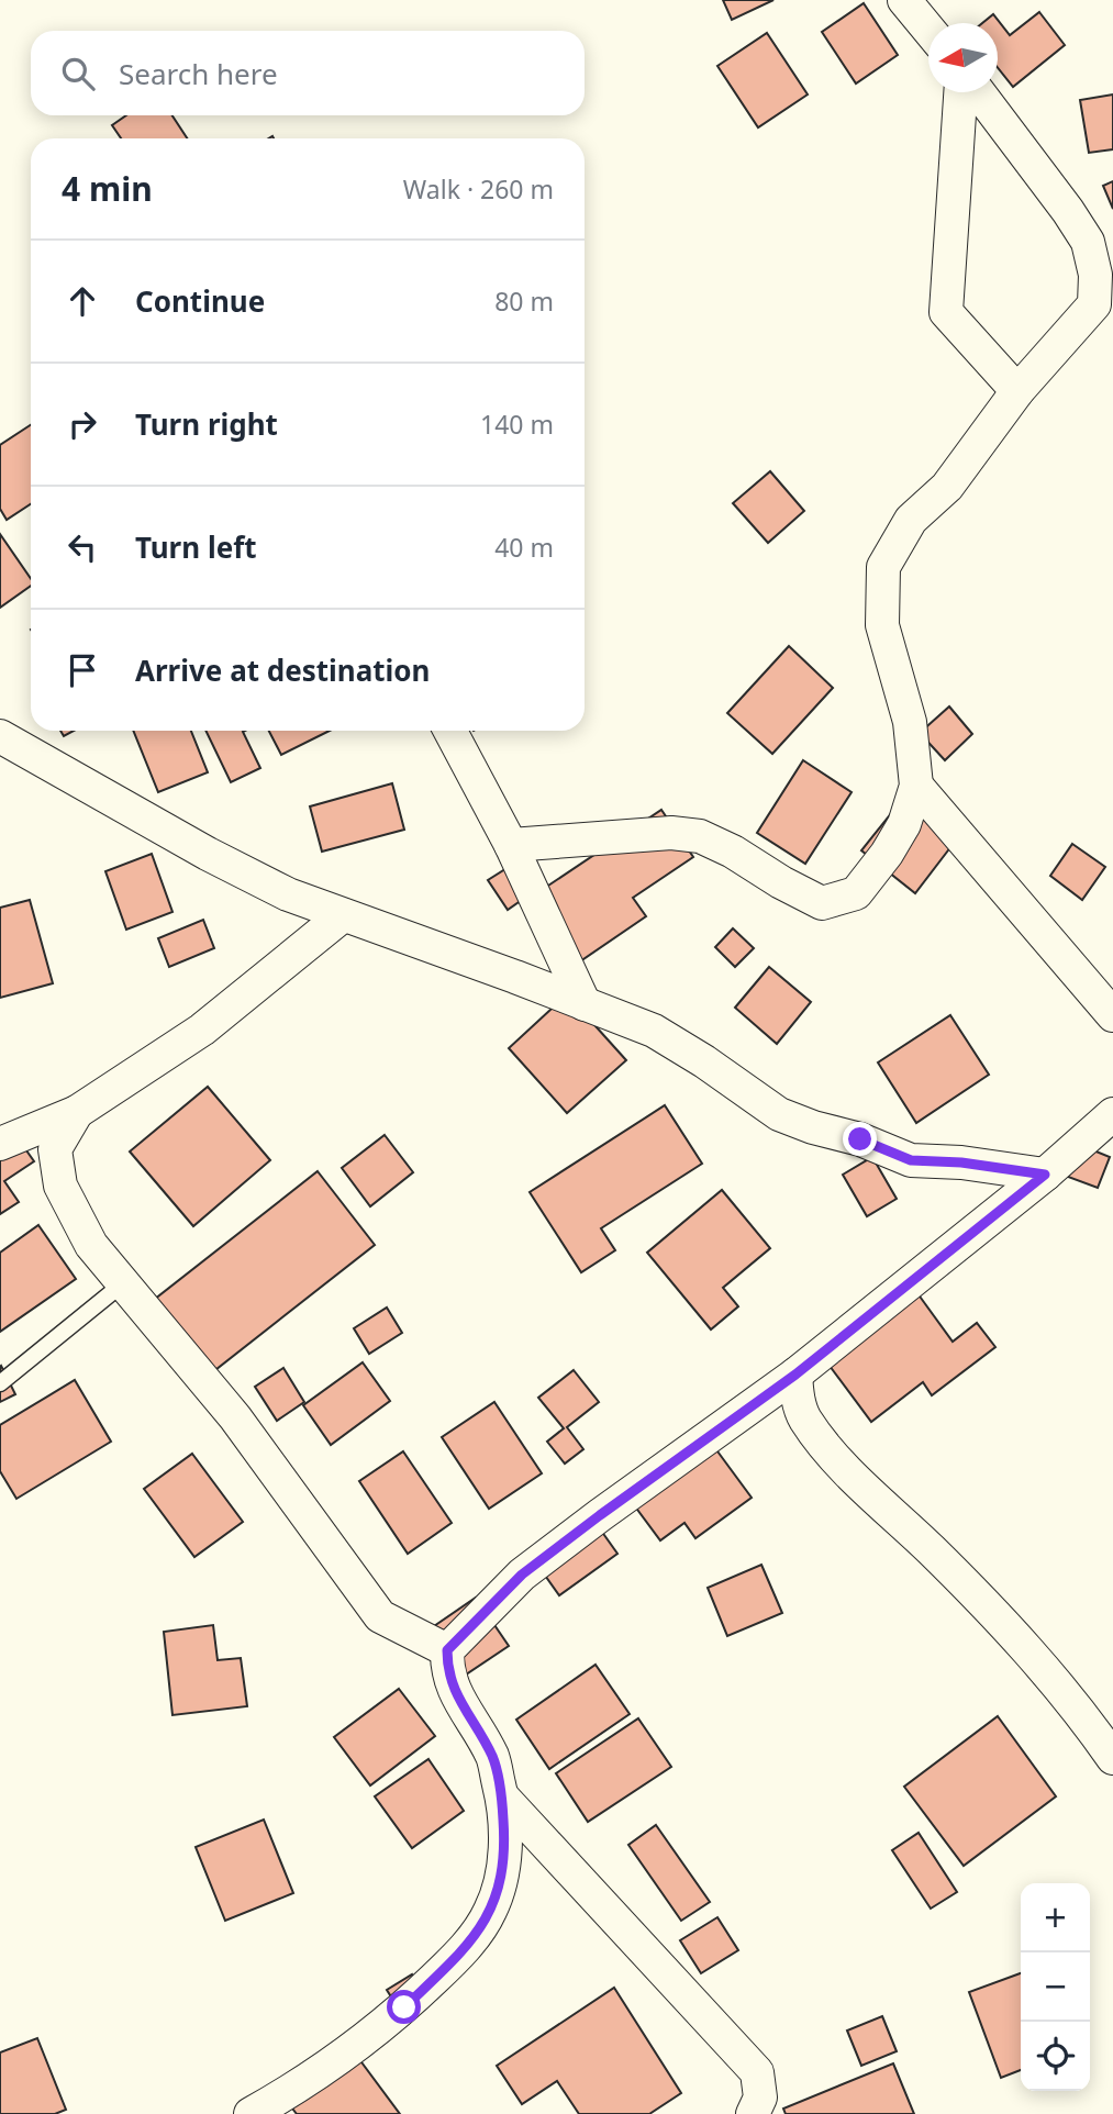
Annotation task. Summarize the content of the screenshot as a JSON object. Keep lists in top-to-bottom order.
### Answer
{
  "north": "left",
  "page": {
    "search": "Search here",
    "heading": ["4 min", "Walk · 260 m"],
    "list": [
      ["Continue", "80 m"],
      ["Turn right", "140 m"],
      ["Turn left", "40 m"],
      "Arrive at destination"
    ],
    "map_buttons": ["+", "−"]
  }
}
